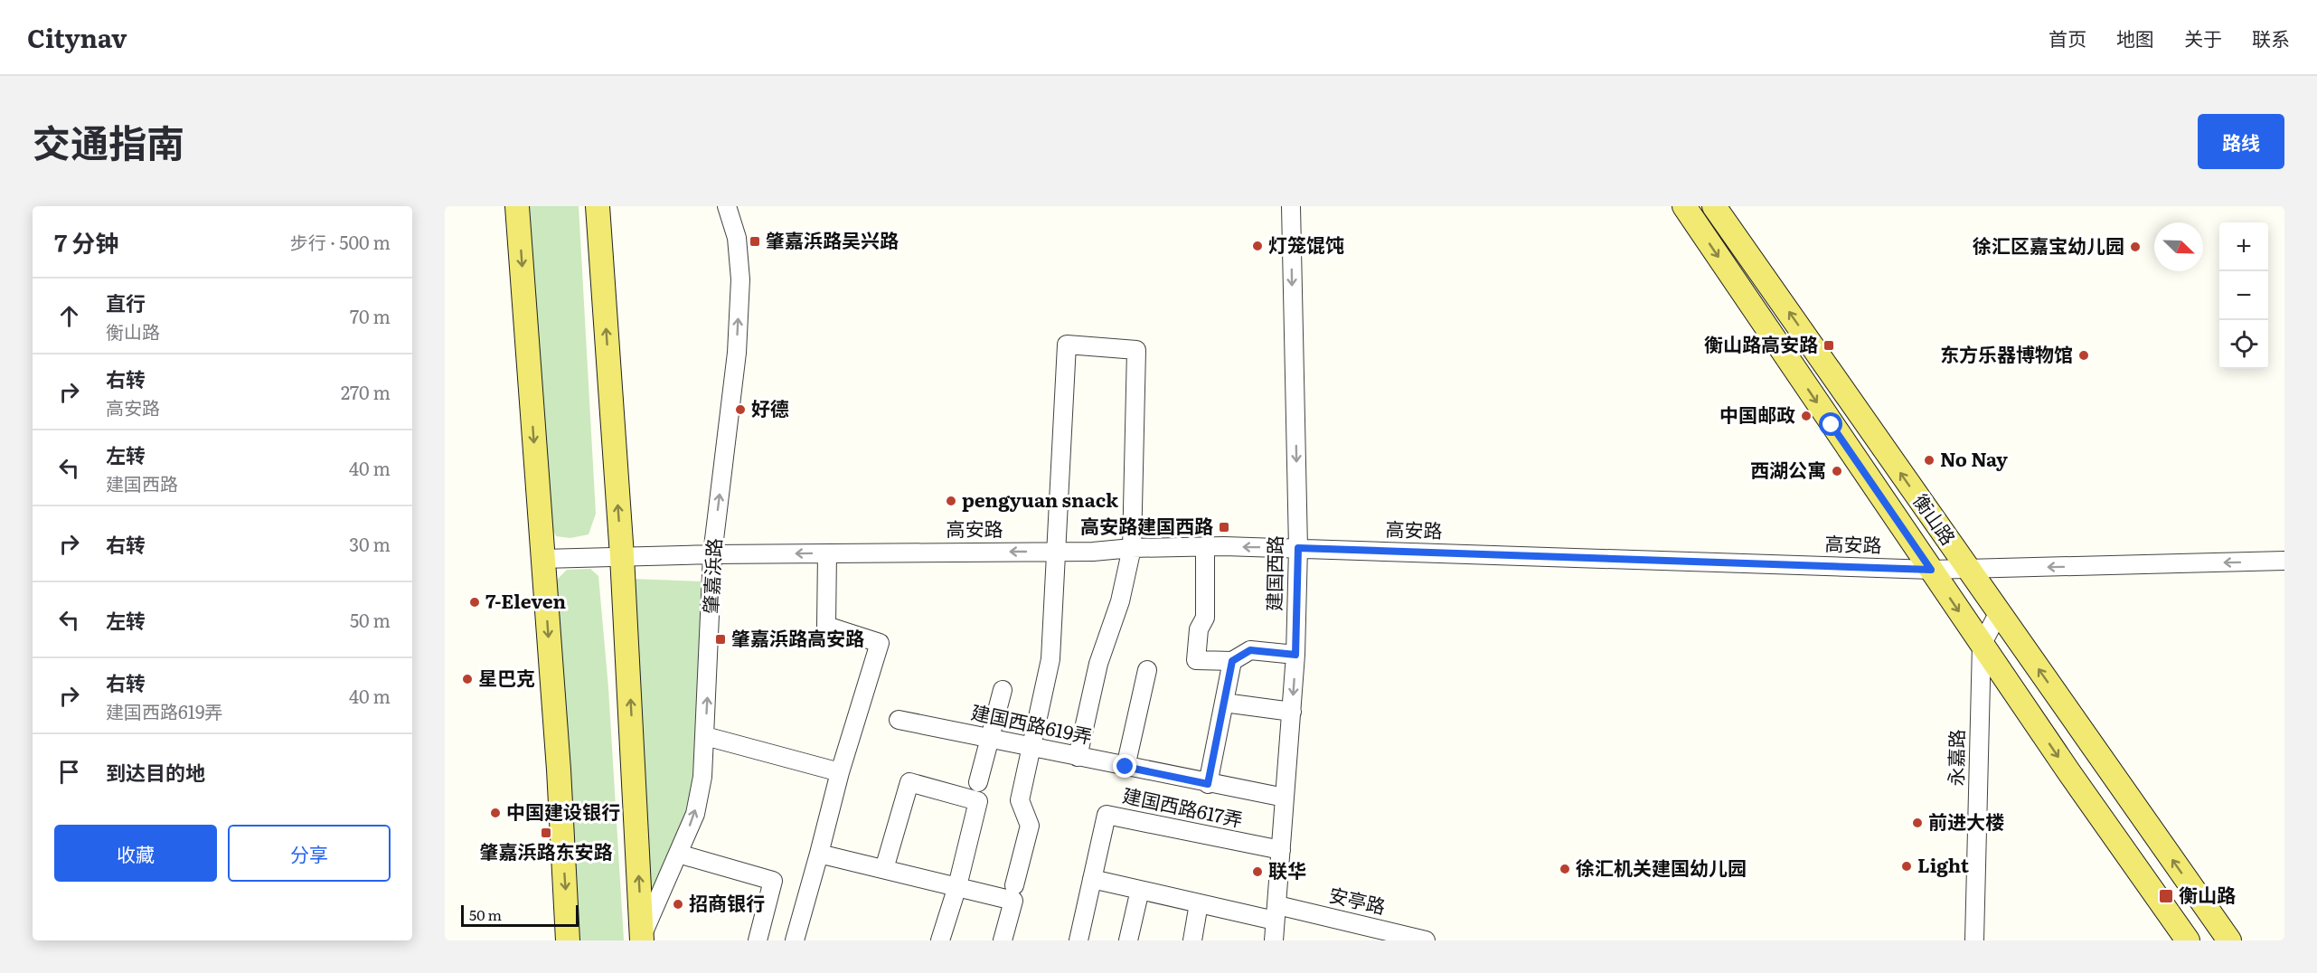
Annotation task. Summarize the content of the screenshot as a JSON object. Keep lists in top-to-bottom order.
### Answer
{
  "streets": {
    "main road": ["衡山路", "肇嘉浜路"],
    "street": [
      "高安路",
      "建国西路",
      "建国西路619弄",
      "永嘉路",
      "建国西路617弄",
      "安亭路"
    ]
  },
  "crossings": [
    ["衡山路", "高安路"],
    ["衡山路", "永嘉路"],
    ["高安路", "建国西路"],
    ["高安路", "肇嘉浜路"],
    ["建国西路", "建国西路619弄"],
    ["建国西路", "建国西路617弄"],
    ["建国西路", "安亭路"],
    ["建国西路617弄", "安亭路"]
  ],
  "one_way": ["高安路", "建国西路"],
  "places": {
    "transit": [
      "肇嘉浜路吴兴路",
      "衡山路高安路",
      "高安路建国西路",
      "肇嘉浜路高安路",
      "肇嘉浜路东安路",
      "衡山路"
    ],
    "other": [
      "灯笼馄饨",
      "徐汇区嘉宝幼儿园",
      "东方乐器博物馆",
      "好德",
      "中国邮政",
      "No Nay",
      "西湖公寓",
      "pengyuan snack",
      "7-Eleven",
      "星巴克",
      "中国建设银行",
      "前进大楼",
      "Light",
      "徐汇机关建国幼儿园",
      "联华",
      "招商银行"
    ]
  },
  "scale_bar": "50 m",
  "north": "bottom right",
  "page": {
    "header": "Citynav",
    "nav": [
      "首页",
      "地图",
      "关于",
      "联系"
    ],
    "title": "交通指南",
    "buttons": [
      "路线",
      ["收藏", "分享"]
    ],
    "heading": ["7 分钟", "步行 · 500 m"],
    "map_buttons": ["+", "−"],
    "list": [
      ["直行", "衡山路", "70 m"],
      ["右转", "高安路", "270 m"],
      ["左转", "建国西路", "40 m"],
      ["右转", "30 m"],
      ["左转", "50 m"],
      ["右转", "建国西路619弄", "40 m"],
      "到达目的地"
    ],
    "scale": "50 m"
  }
}
